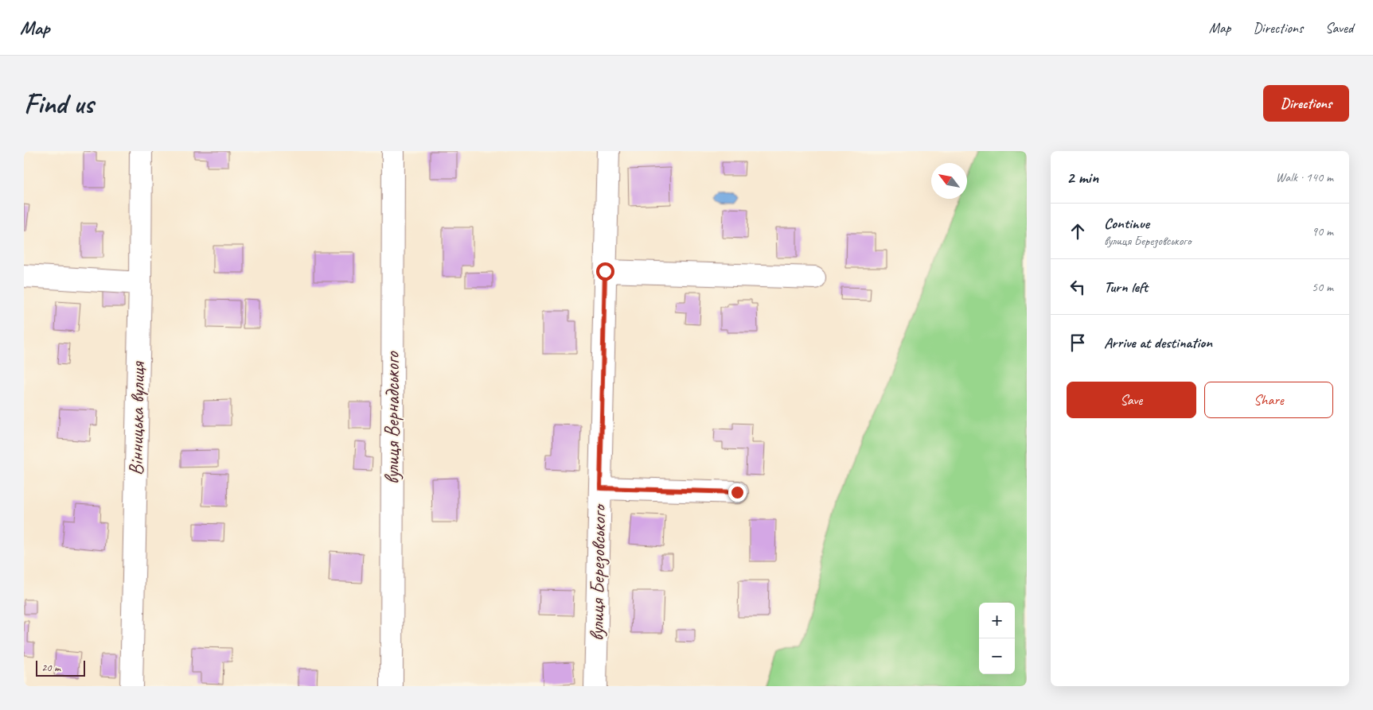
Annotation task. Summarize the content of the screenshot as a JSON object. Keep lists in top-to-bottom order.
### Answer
{
  "streets": {
    "street": ["вулиця Вернадського", "Вінницька вулиця", "вулиця Березовського"]
  },
  "scale_bar": "20 m",
  "north": "top left",
  "page": {
    "header": "Map",
    "nav": ["Map", "Directions", "Saved"],
    "buttons": [
      "Directions",
      ["Save", "Share"]
    ],
    "title": "Find us",
    "heading": ["2 min", "Walk · 140 m"],
    "list": [
      ["Continue", "вулиця Березовського", "90 m"],
      ["Turn left", "50 m"],
      "Arrive at destination"
    ],
    "map_buttons": ["+", "−"],
    "scale": "20 m"
  }
}
